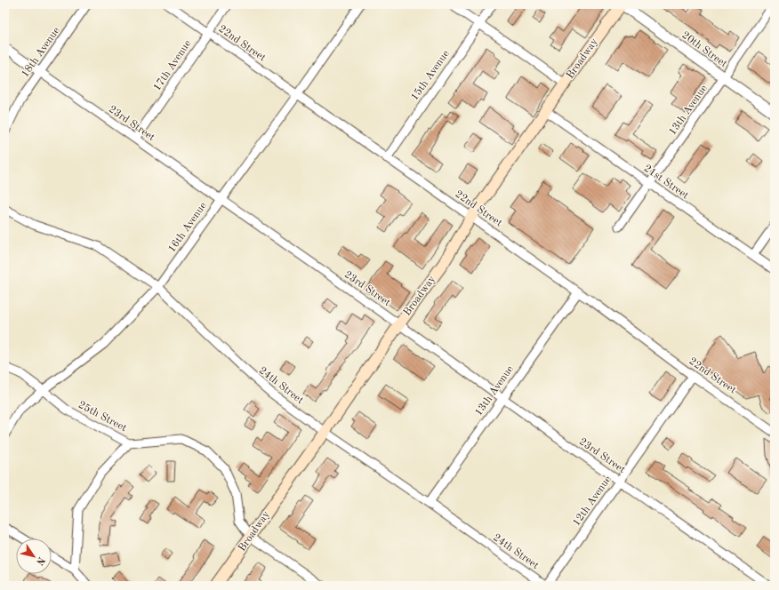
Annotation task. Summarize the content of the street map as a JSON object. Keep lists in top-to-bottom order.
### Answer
{
  "streets": {
    "main road": ["Broadway"],
    "street": [
      "22nd Street",
      "20th Street",
      "18th Avenue",
      "17th Avenue",
      "15th Avenue",
      "13th Avenue",
      "23rd Street",
      "21st Street",
      "16th Avenue",
      "24th Street",
      "25th Street",
      "12th Avenue"
    ]
  },
  "crossings": [
    ["22nd Street", "Broadway"],
    ["22nd Street", "17th Avenue"],
    ["22nd Street", "15th Avenue"],
    ["22nd Street", "13th Avenue"],
    ["22nd Street", "16th Avenue"],
    ["22nd Street", "12th Avenue"],
    ["20th Street", "Broadway"],
    ["20th Street", "13th Avenue"],
    ["18th Avenue", "23rd Street"],
    ["Broadway", "23rd Street"],
    ["Broadway", "21st Street"],
    ["Broadway", "24th Street"],
    ["Broadway", "25th Street"],
    ["17th Avenue", "23rd Street"],
    ["13th Avenue", "23rd Street"],
    ["13th Avenue", "21st Street"],
    ["13th Avenue", "24th Street"],
    ["23rd Street", "16th Avenue"],
    ["23rd Street", "12th Avenue"],
    ["16th Avenue", "24th Street"],
    ["16th Avenue", "25th Street"],
    ["24th Street", "12th Avenue"]
  ],
  "north": "bottom right"
}
